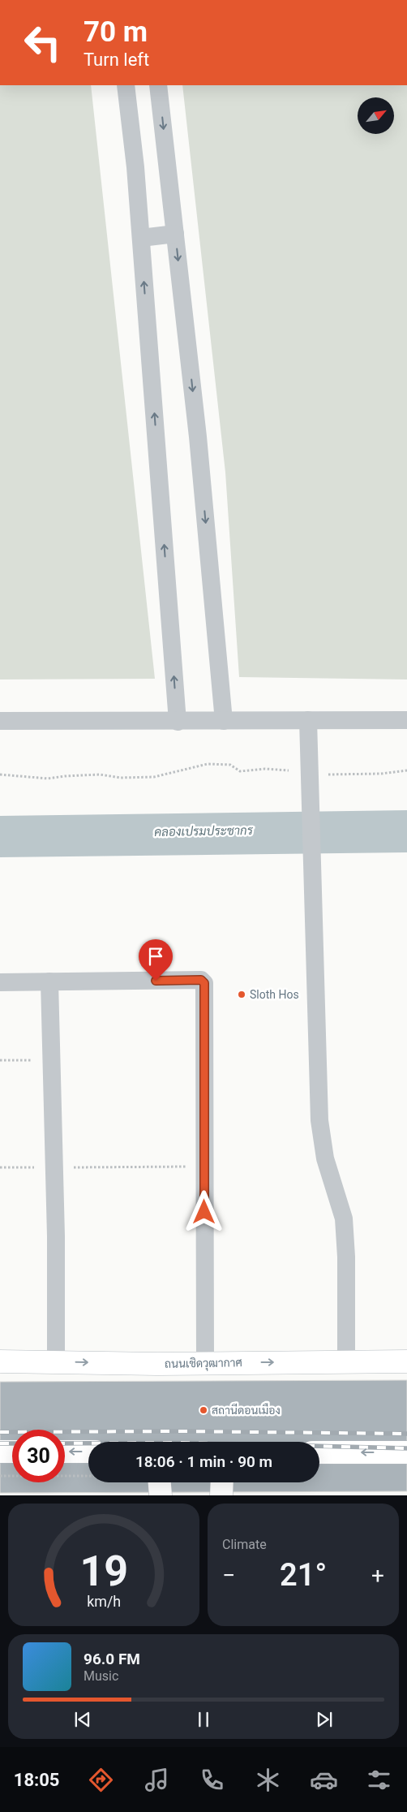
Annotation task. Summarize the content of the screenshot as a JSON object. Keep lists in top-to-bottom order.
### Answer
{
  "streets": {
    "main road": ["ถนนเชิดวุฒากาศ"]
  },
  "one_way": ["ถนนเชิดวุฒากาศ"],
  "water": ["คลองเปรมประชากร"],
  "places": ["Sloth Hos", "สถานีดอนเมือง"],
  "north": "top right",
  "page": {
    "turn": ["70 m", "Turn left"],
    "limit": "30",
    "trip": "18:06 · 1 min · 90 m",
    "tile": "Climate",
    "heat": ["−", "21°", "+"],
    "song": ["96.0 FM", "Music"],
    "tabs": "18:05",
    "gauge": ["19", "km/h"]
  }
}
